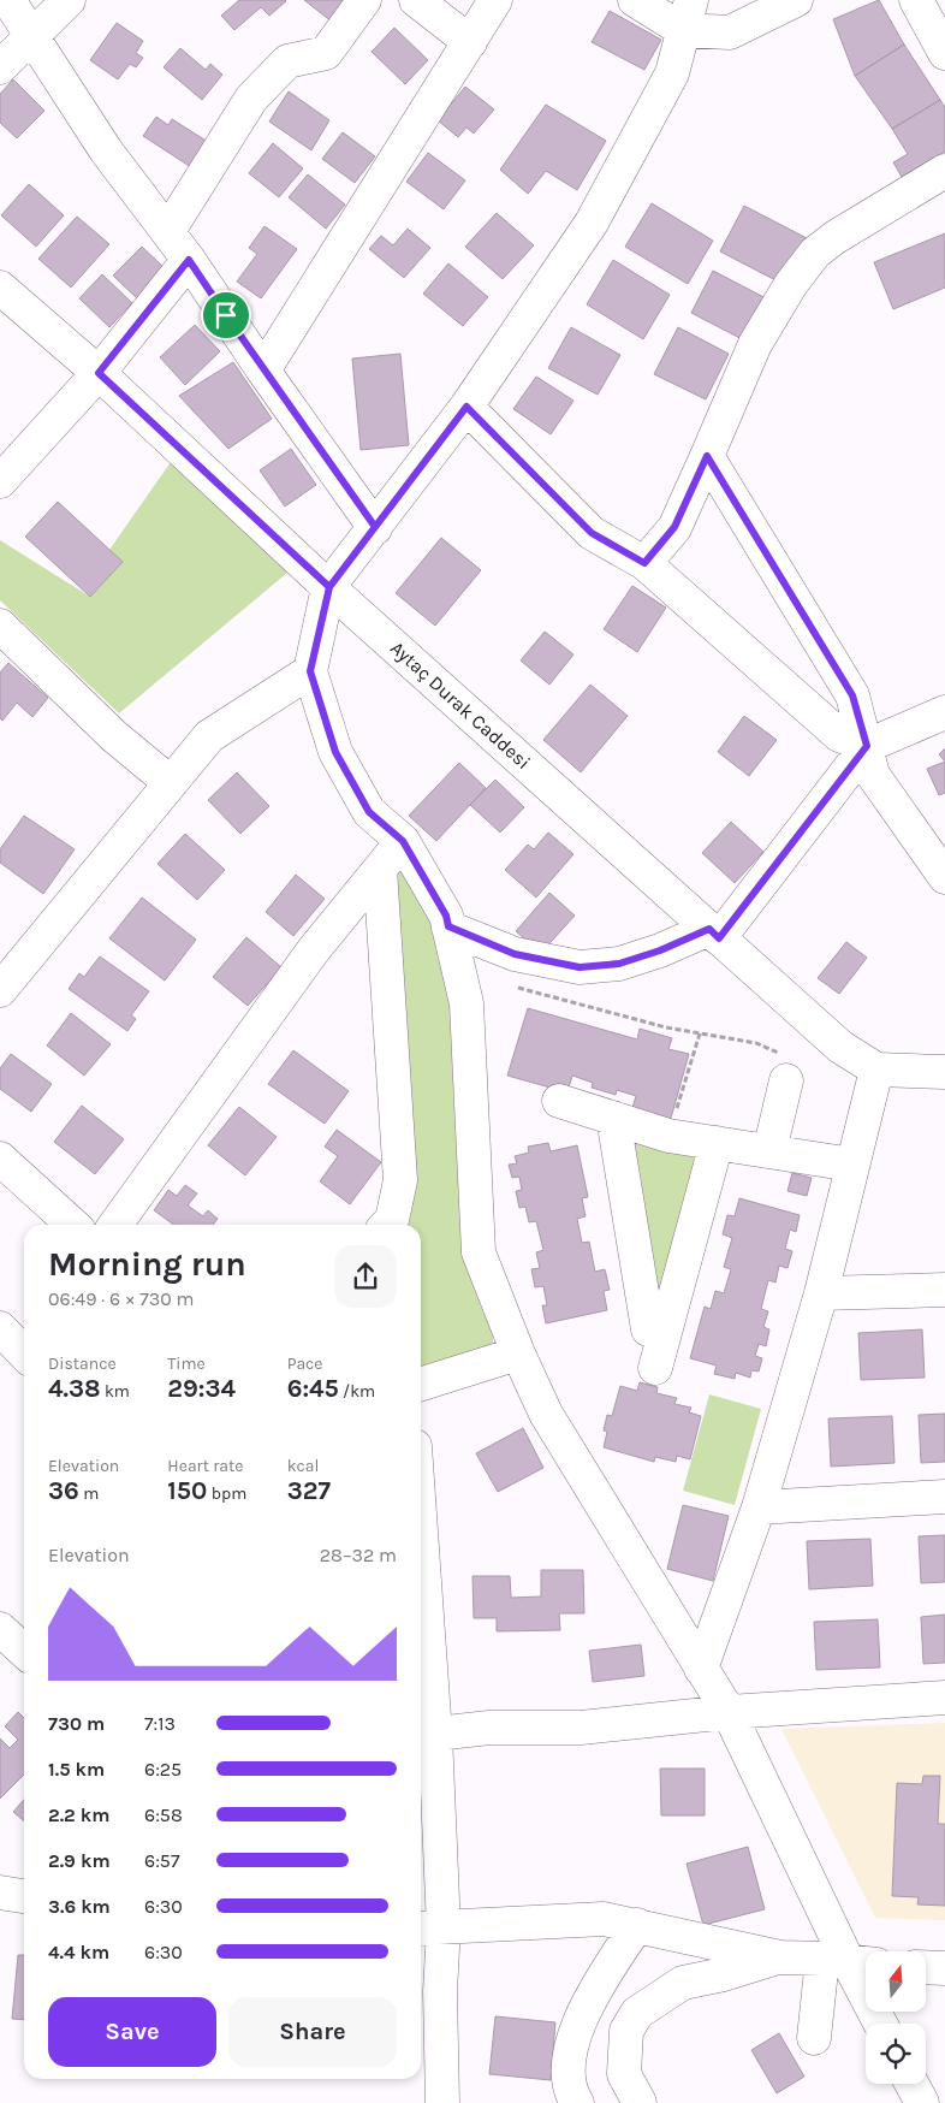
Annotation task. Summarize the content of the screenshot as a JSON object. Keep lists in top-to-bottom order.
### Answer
{
  "streets": {
    "street": ["Aytaç Durak Caddesi"]
  },
  "north": "top",
  "page": {
    "heading": ["Morning run", "06:49 · 6 × 730 m"],
    "stats": [
      ["Distance", "4.38 km"],
      ["Time", "29:34"],
      ["Pace", "6:45 /km"],
      ["Elevation", "36 m"],
      ["Heart rate", "150 bpm"],
      ["kcal", "327"]
    ],
    "chart": ["Elevation", "28–32 m"],
    "list": [
      {
        "name": "730 m",
        "note": "7:13"
      },
      {
        "name": "1.5 km",
        "note": "6:25"
      },
      {
        "name": "2.2 km",
        "note": "6:58"
      },
      {
        "name": "2.9 km",
        "note": "6:57"
      },
      {
        "name": "3.6 km",
        "note": "6:30"
      },
      {
        "name": "4.4 km",
        "note": "6:30"
      }
    ],
    "buttons": ["Save", "Share"]
  }
}
